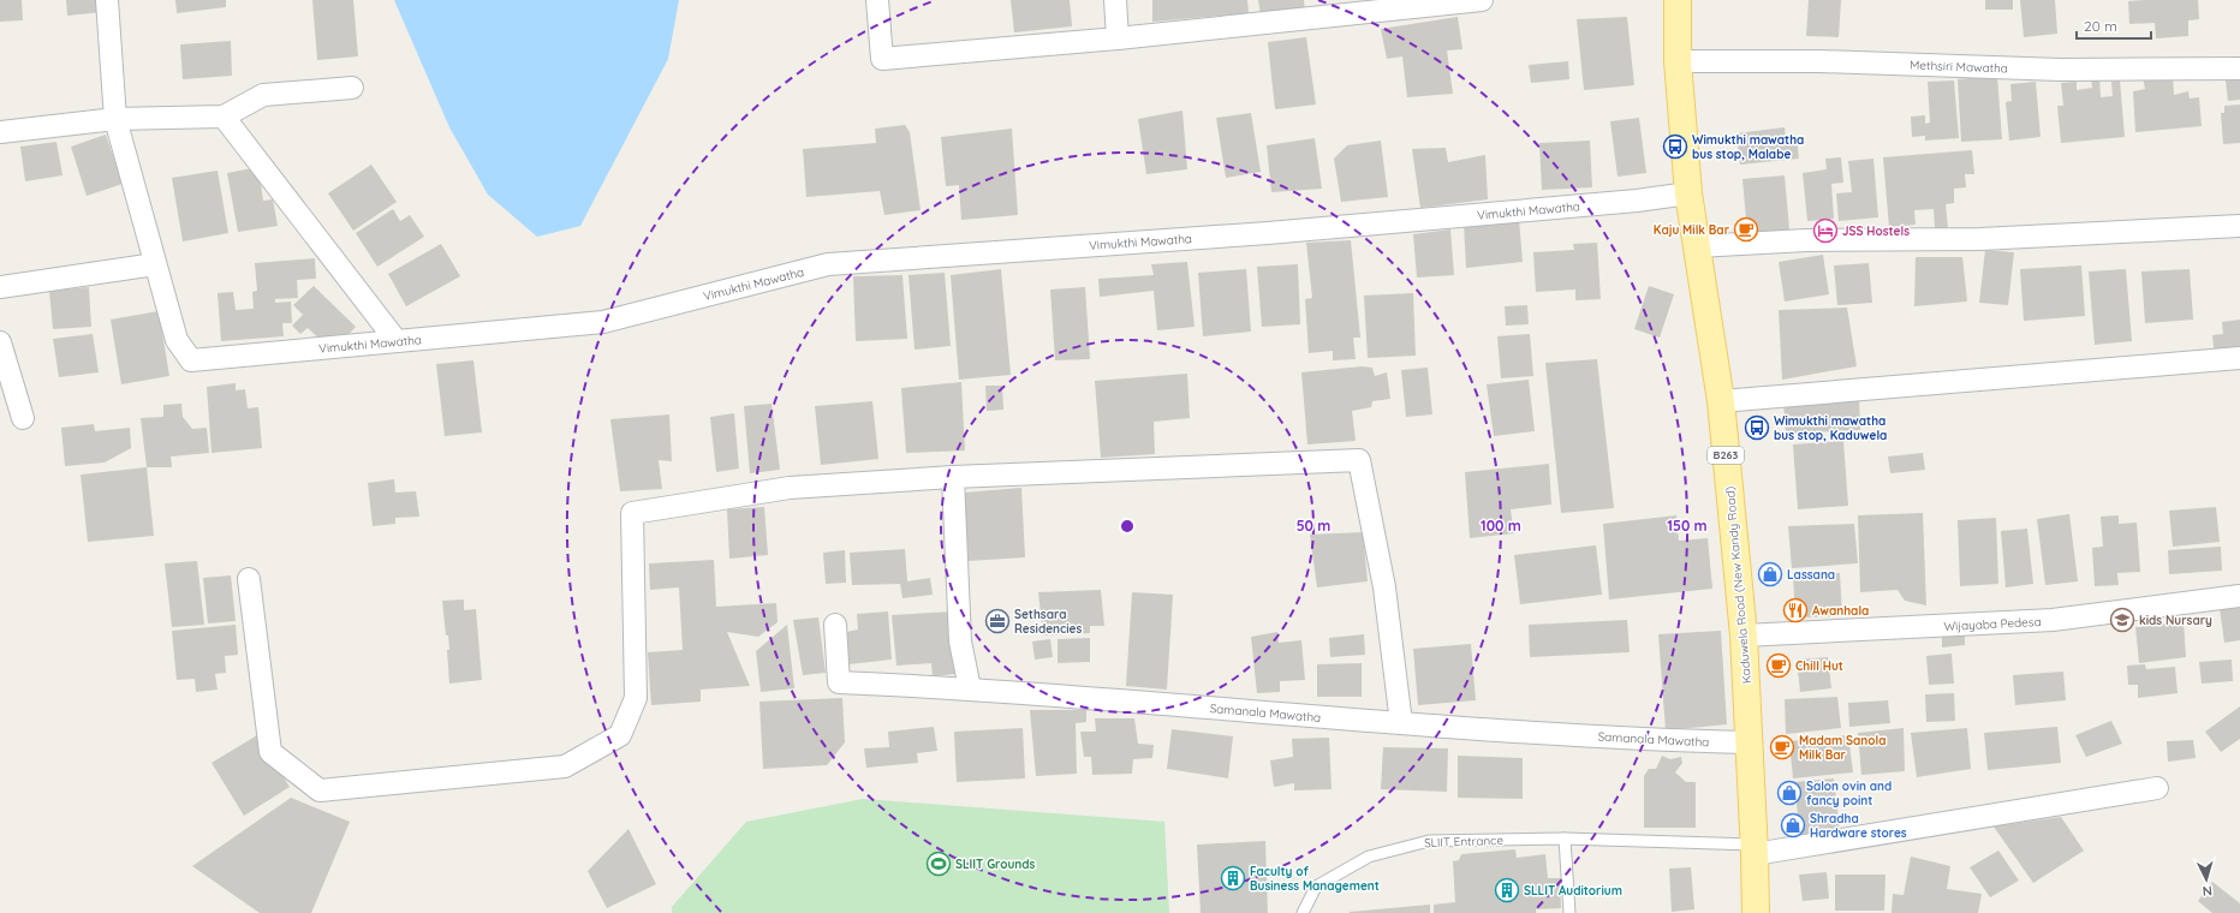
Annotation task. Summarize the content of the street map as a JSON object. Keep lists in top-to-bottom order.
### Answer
{
  "streets": {
    "main road": ["B263", "Kaduwela Road (New Kandy Road)"],
    "street": [
      "Methsiri Mawatha",
      "Vimukthi Mawatha",
      "Wijayaba Pedesa",
      "Samanala Mawatha"
    ],
    "lane": ["SLIIT Entrance"]
  },
  "crossings": [
    ["Methsiri Mawatha", "Kaduwela Road (New Kandy Road)"],
    ["Vimukthi Mawatha", "Kaduwela Road (New Kandy Road)"],
    ["Kaduwela Road (New Kandy Road)", "Wijayaba Pedesa"],
    ["Kaduwela Road (New Kandy Road)", "Samanala Mawatha"],
    ["Kaduwela Road (New Kandy Road)", "SLIIT Entrance"]
  ],
  "places": {
    "bus stop": ["Wimukthi mawatha bus stop, Malabe", "Wimukthi mawatha bus stop, Kaduwela"],
    "cafe": ["Kaju Milk Bar", "Chill Hut", "Madam Sanola Milk Bar"],
    "hotel": ["JSS Hostels"],
    "shop": ["Lassana", "Salon ovin and fancy point", "Shradha Hardware stores"],
    "restaurant": ["Awanhala"],
    "school or university": ["kids Nursary"],
    "office": ["Sethsara Residencies"],
    "sports": ["SLIIT Grounds"],
    "building": ["Faculty of Business Management", "SLLIT Auditorium"]
  },
  "scale_bar": "20 m",
  "north": "bottom",
  "rings": ["50 m", "100 m", "150 m"]
}
